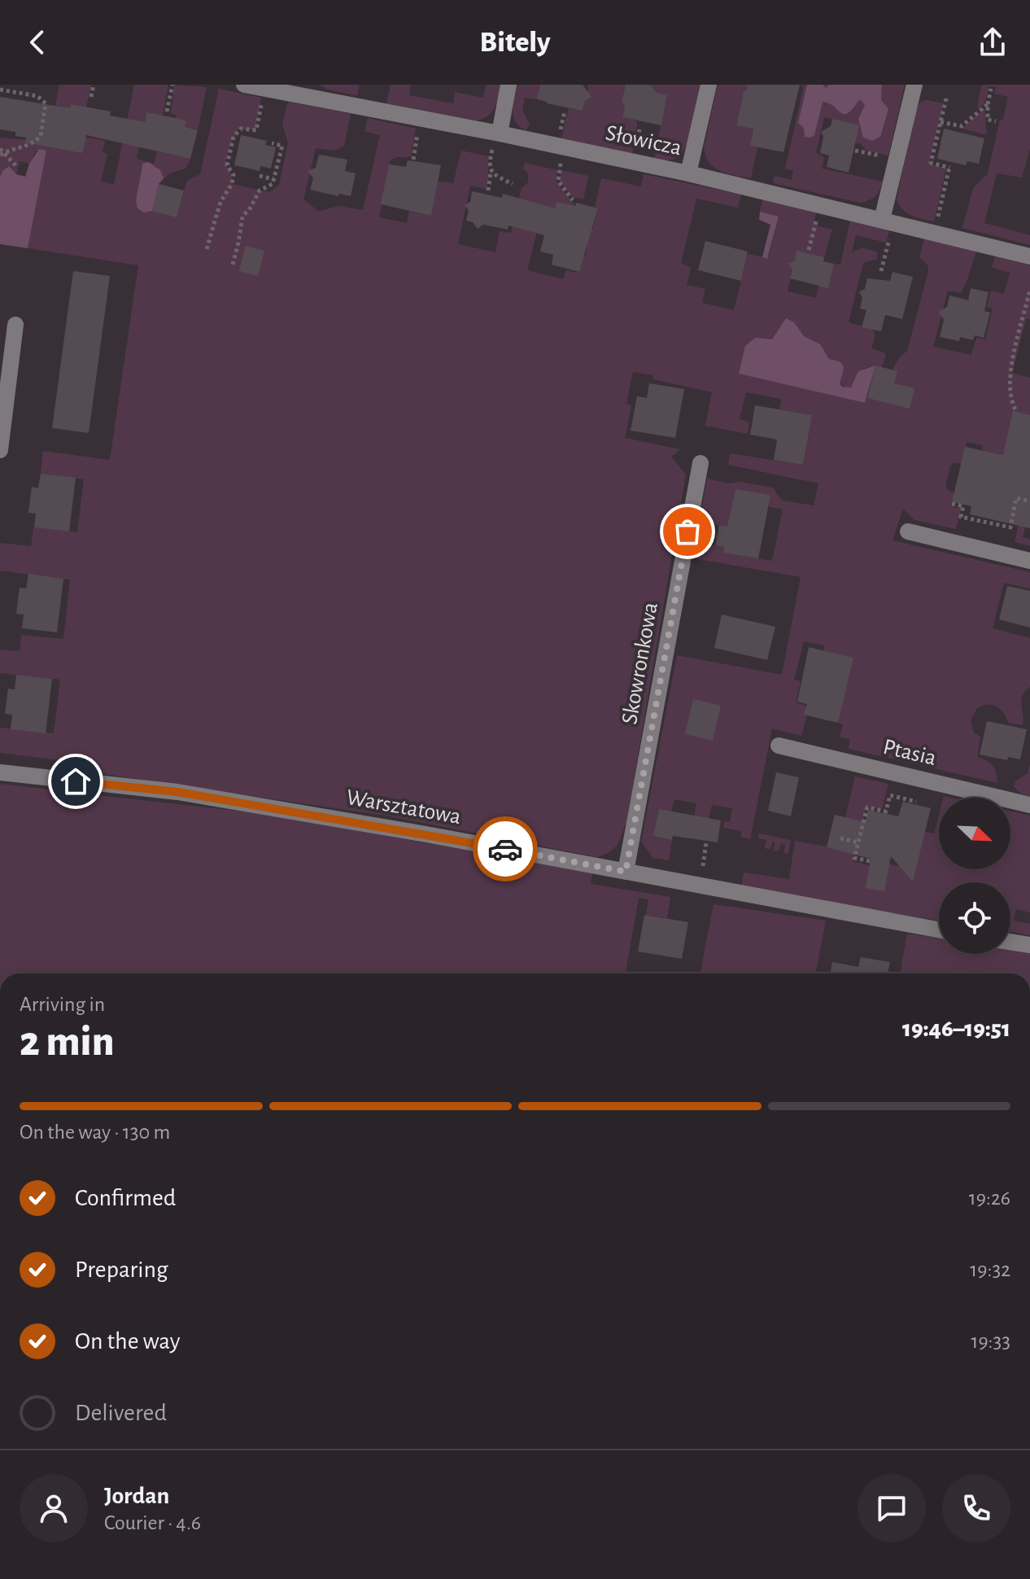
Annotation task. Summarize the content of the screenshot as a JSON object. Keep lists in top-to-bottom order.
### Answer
{
  "streets": {
    "street": [
      "Słowicza",
      "Skowronkowa",
      "Ptasia",
      "Warsztatowa"
    ]
  },
  "crossings": [
    ["Skowronkowa", "Warsztatowa"]
  ],
  "north": "bottom right",
  "page": {
    "header": "Bitely",
    "heading": ["2 min", "Arriving in", "19:46–19:51"],
    "panel": ["Jordan", "Courier · 4.6"],
    "bar": "On the way · 130 m",
    "list": [
      ["Confirmed", "19:26"],
      ["Preparing", "19:32"],
      ["On the way", "19:33"],
      "Delivered"
    ]
  }
}
